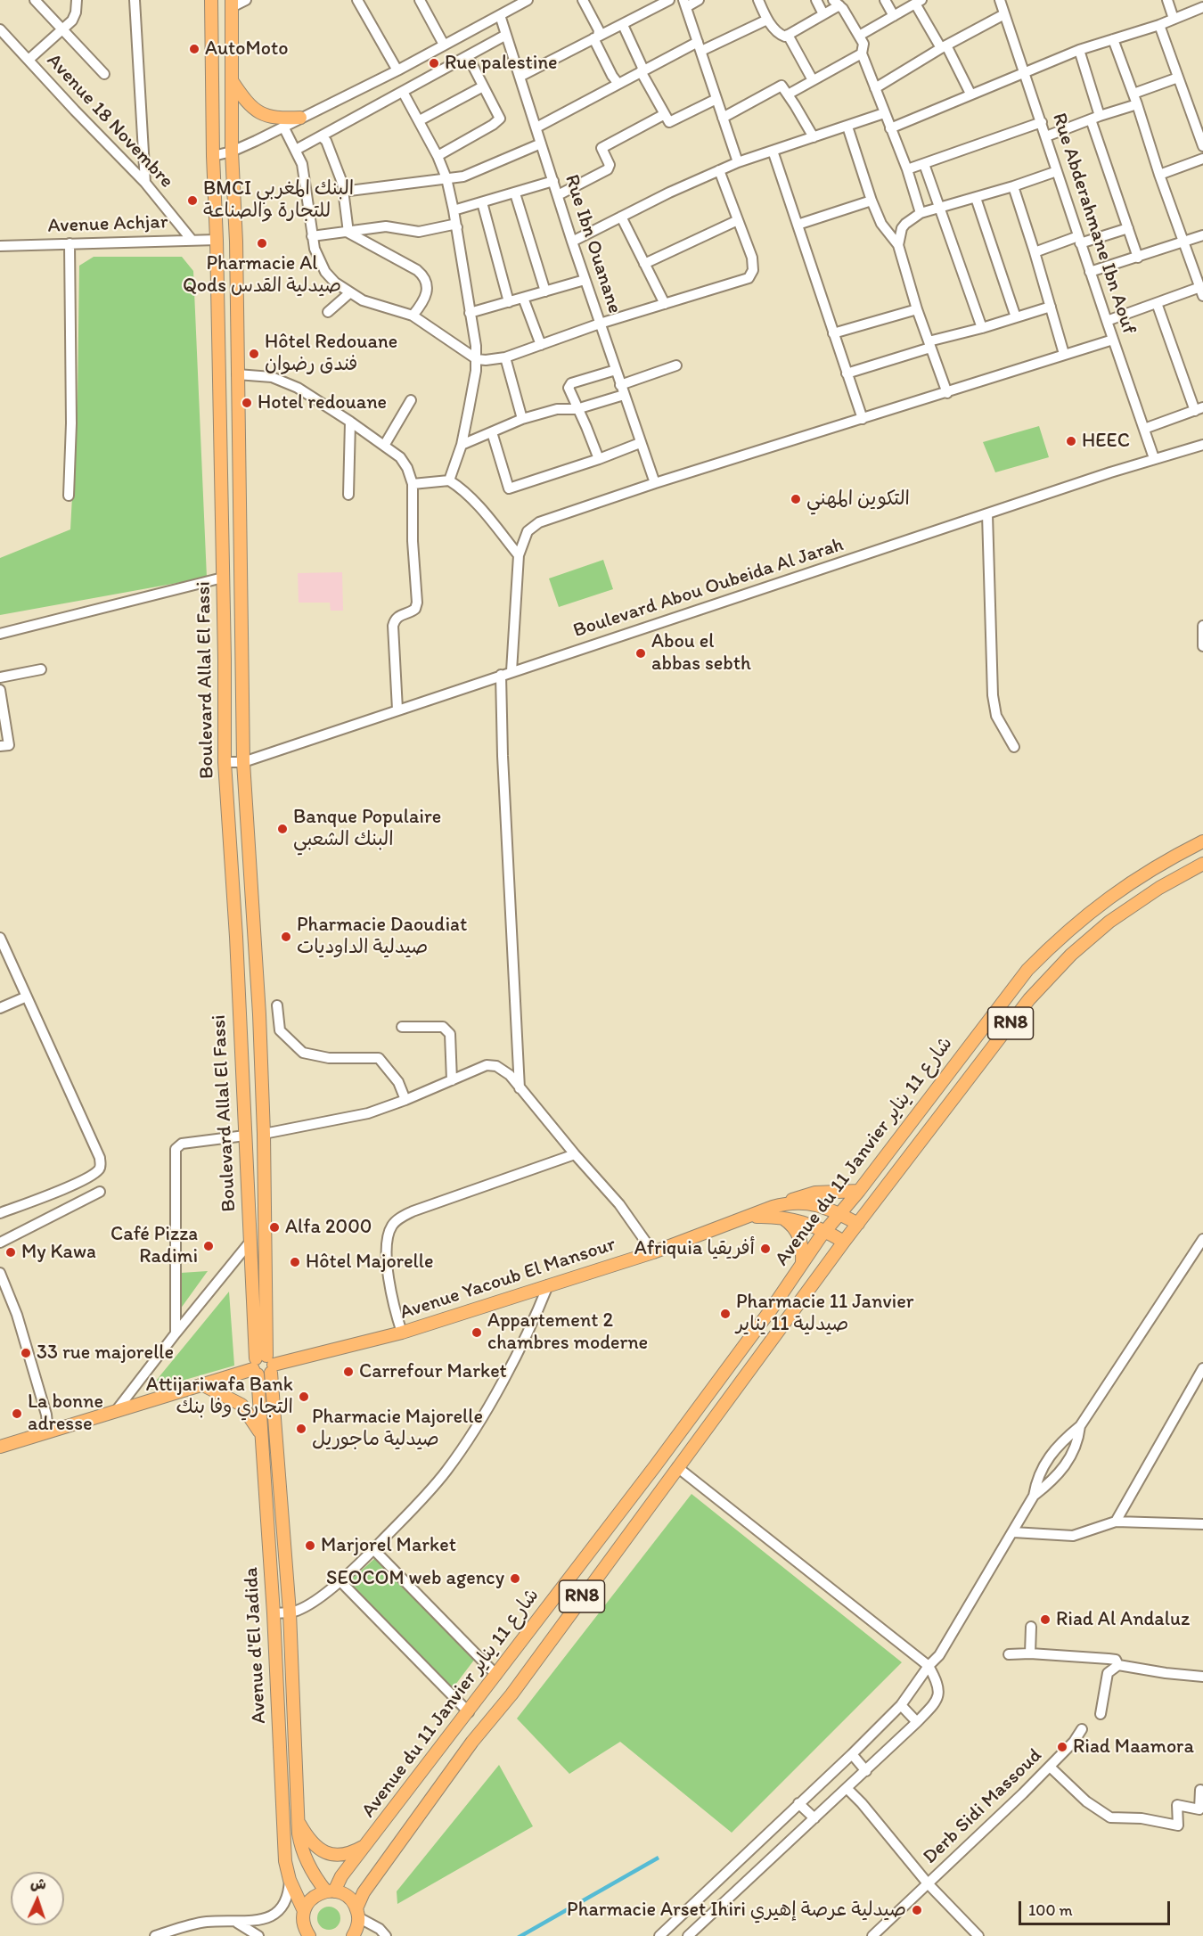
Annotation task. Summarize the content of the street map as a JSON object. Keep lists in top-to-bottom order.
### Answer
{
  "streets": {
    "main road": [
      "Boulevard Allal El Fassi",
      "RN8",
      "Avenue du 11 Janvier شارع 11 يناير",
      "Avenue Yacoub El Mansour",
      "Avenue d'El Jadida"
    ],
    "street": [
      "Avenue 18 Novembre",
      "Rue Abderahmane Ibn Aouf",
      "Avenue Achjar",
      "Rue Ibn Ouanane",
      "Boulevard Abou Oubeida Al Jarah",
      "Derb Sidi Massoud"
    ]
  },
  "crossings": [
    ["Avenue 18 Novembre", "Avenue Achjar"],
    ["Rue Abderahmane Ibn Aouf", "Boulevard Abou Oubeida Al Jarah"],
    ["Avenue Achjar", "Boulevard Allal El Fassi"],
    ["Boulevard Abou Oubeida Al Jarah", "Boulevard Allal El Fassi"],
    ["Boulevard Allal El Fassi", "Avenue Yacoub El Mansour"],
    ["Boulevard Allal El Fassi", "Avenue d'El Jadida"],
    ["RN8", "Avenue du 11 Janvier شارع 11 يناير"],
    ["RN8", "Avenue d'El Jadida"],
    ["Avenue du 11 Janvier شارع 11 يناير", "Avenue Yacoub El Mansour"],
    ["Avenue du 11 Janvier شارع 11 يناير", "Avenue d'El Jadida"],
    ["Avenue Yacoub El Mansour", "Avenue d'El Jadida"]
  ],
  "places": [
    "AutoMoto",
    "Rue palestine",
    "BMCI البنك المغربي للتجارة والصناعة",
    "Pharmacie Al Qods صيدلية القدس",
    "Hôtel Redouane فندق رضوان",
    "Hotel redouane",
    "HEEC",
    "التكوين المهني",
    "Abou el abbas sebth",
    "Banque Populaire البنك الشعبي",
    "Pharmacie Daoudiat صيدلية الداوديات",
    "Alfa 2000",
    "Café Pizza Radimi",
    "Afriquia أفريقيا",
    "My Kawa",
    "Hôtel Majorelle",
    "Pharmacie 11 Janvier صيدلية 11 يناير",
    "Appartement 2 chambres moderne",
    "33 rue majorelle",
    "Carrefour Market",
    "Attijariwafa Bank التجاري وفا بنك",
    "La bonne adresse",
    "Pharmacie Majorelle صيدلية ماجوريل",
    "Marjorel Market",
    "SEOCOM web agency",
    "Riad Al Andaluz",
    "Riad Maamora",
    "Pharmacie Arset Ihiri صيدلية عرصة إهيري"
  ],
  "scale_bar": "100 m",
  "north": "top"
}
